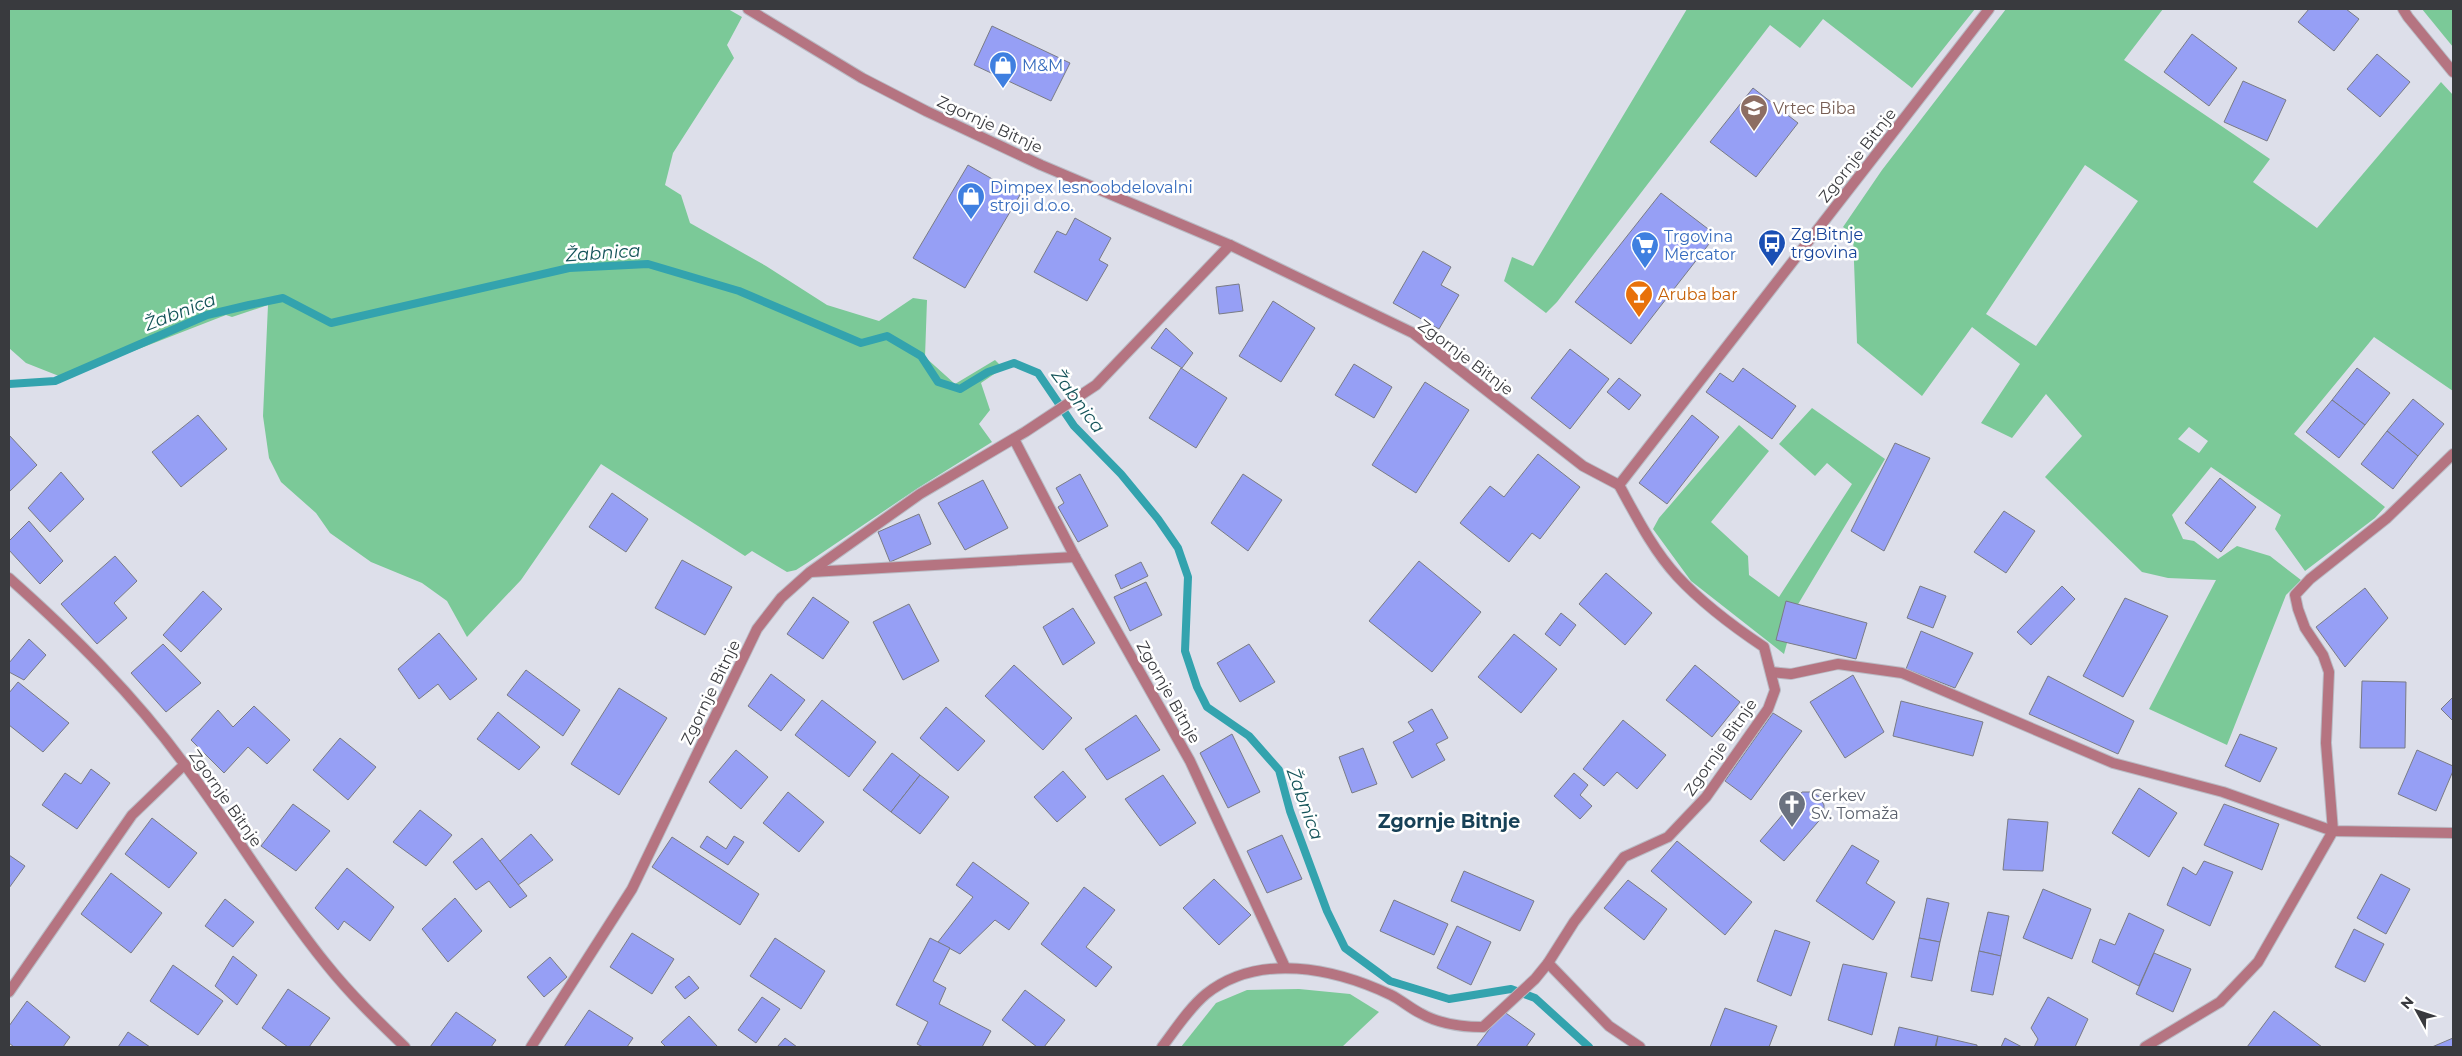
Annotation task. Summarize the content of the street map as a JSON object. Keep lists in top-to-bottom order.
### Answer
{
  "streets": {
    "street": ["Zgornje Bitnje"]
  },
  "districts": ["Zgornje Bitnje"],
  "water": ["Žabnica"],
  "places": {
    "shop": ["M&M", "Dimpex lesnoobdelovalni stroji d.o.o."],
    "school or university": ["Vrtec Biba"],
    "bus stop": ["Zg.Bitnje trgovina"],
    "supermarket": ["Trgovina Mercator"],
    "bar": ["Aruba bar"],
    "church": ["Cerkev Sv. Tomaža"]
  },
  "north": "top left"
}
